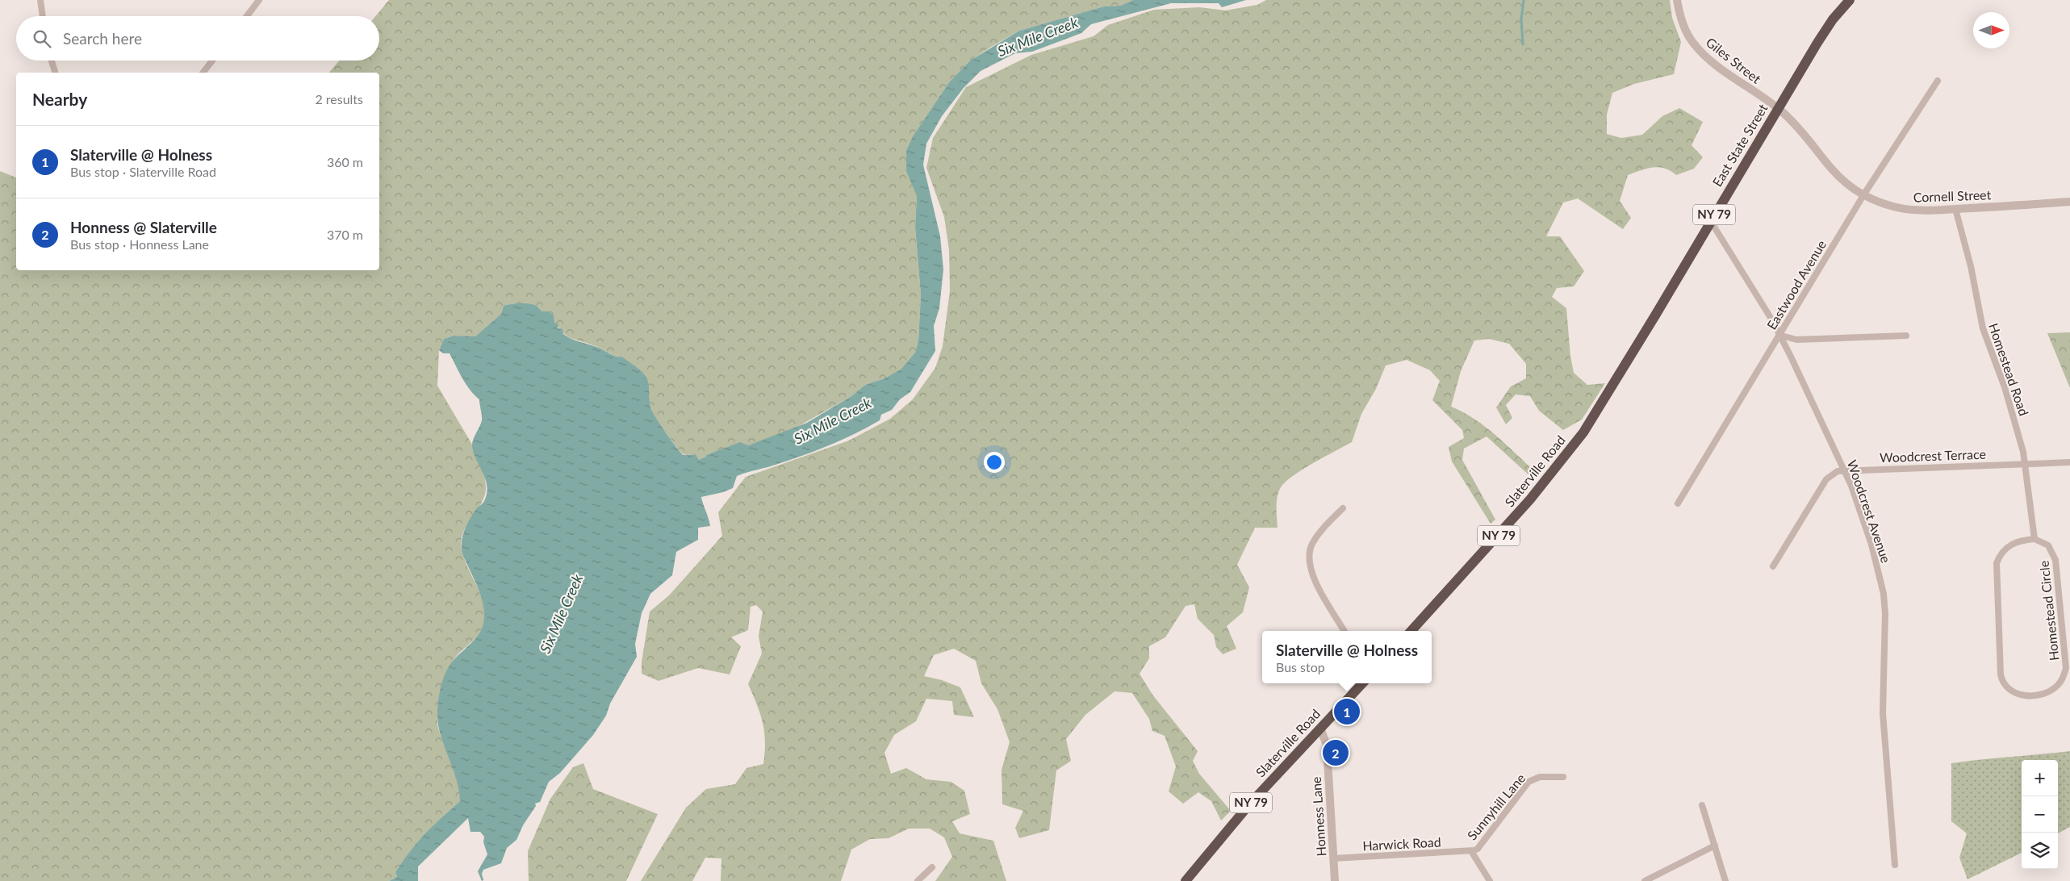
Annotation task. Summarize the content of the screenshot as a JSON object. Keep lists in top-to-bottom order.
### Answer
{
  "streets": {
    "highway": ["East State Street", "NY 79", "Slaterville Road"],
    "street": [
      "Giles Street",
      "Cornell Street",
      "Eastwood Avenue",
      "Homestead Road",
      "Woodcrest Terrace",
      "Woodcrest Avenue",
      "Homestead Circle",
      "Sunnyhill Lane",
      "Honness Lane",
      "Harwick Road"
    ]
  },
  "crossings": [
    ["Giles Street", "East State Street"],
    ["Giles Street", "Cornell Street"],
    ["East State Street", "Cornell Street"],
    ["East State Street", "Slaterville Road"],
    ["East State Street", "Woodcrest Avenue"],
    ["Cornell Street", "Eastwood Avenue"],
    ["Cornell Street", "Homestead Road"],
    ["Eastwood Avenue", "Woodcrest Avenue"],
    ["Homestead Road", "Woodcrest Terrace"],
    ["Homestead Road", "Homestead Circle"],
    ["Woodcrest Terrace", "Woodcrest Avenue"],
    ["Slaterville Road", "Honness Lane"],
    ["Sunnyhill Lane", "Harwick Road"],
    ["Honness Lane", "Harwick Road"]
  ],
  "water": ["Six Mile Creek"],
  "north": "right",
  "page": {
    "search": "Search here",
    "heading": ["Nearby", "2 results"],
    "list": [
      {
        "mark": "1",
        "name": "Slaterville @ Holness",
        "note": "Bus stop · Slaterville Road",
        "value": "360 m"
      },
      {
        "mark": "2",
        "name": "Honness @ Slaterville",
        "note": "Bus stop · Honness Lane",
        "value": "370 m"
      }
    ],
    "popup": ["Slaterville @ Holness", "Bus stop"],
    "pins": ["1", "2"],
    "map_buttons": ["+", "−"]
  }
}
